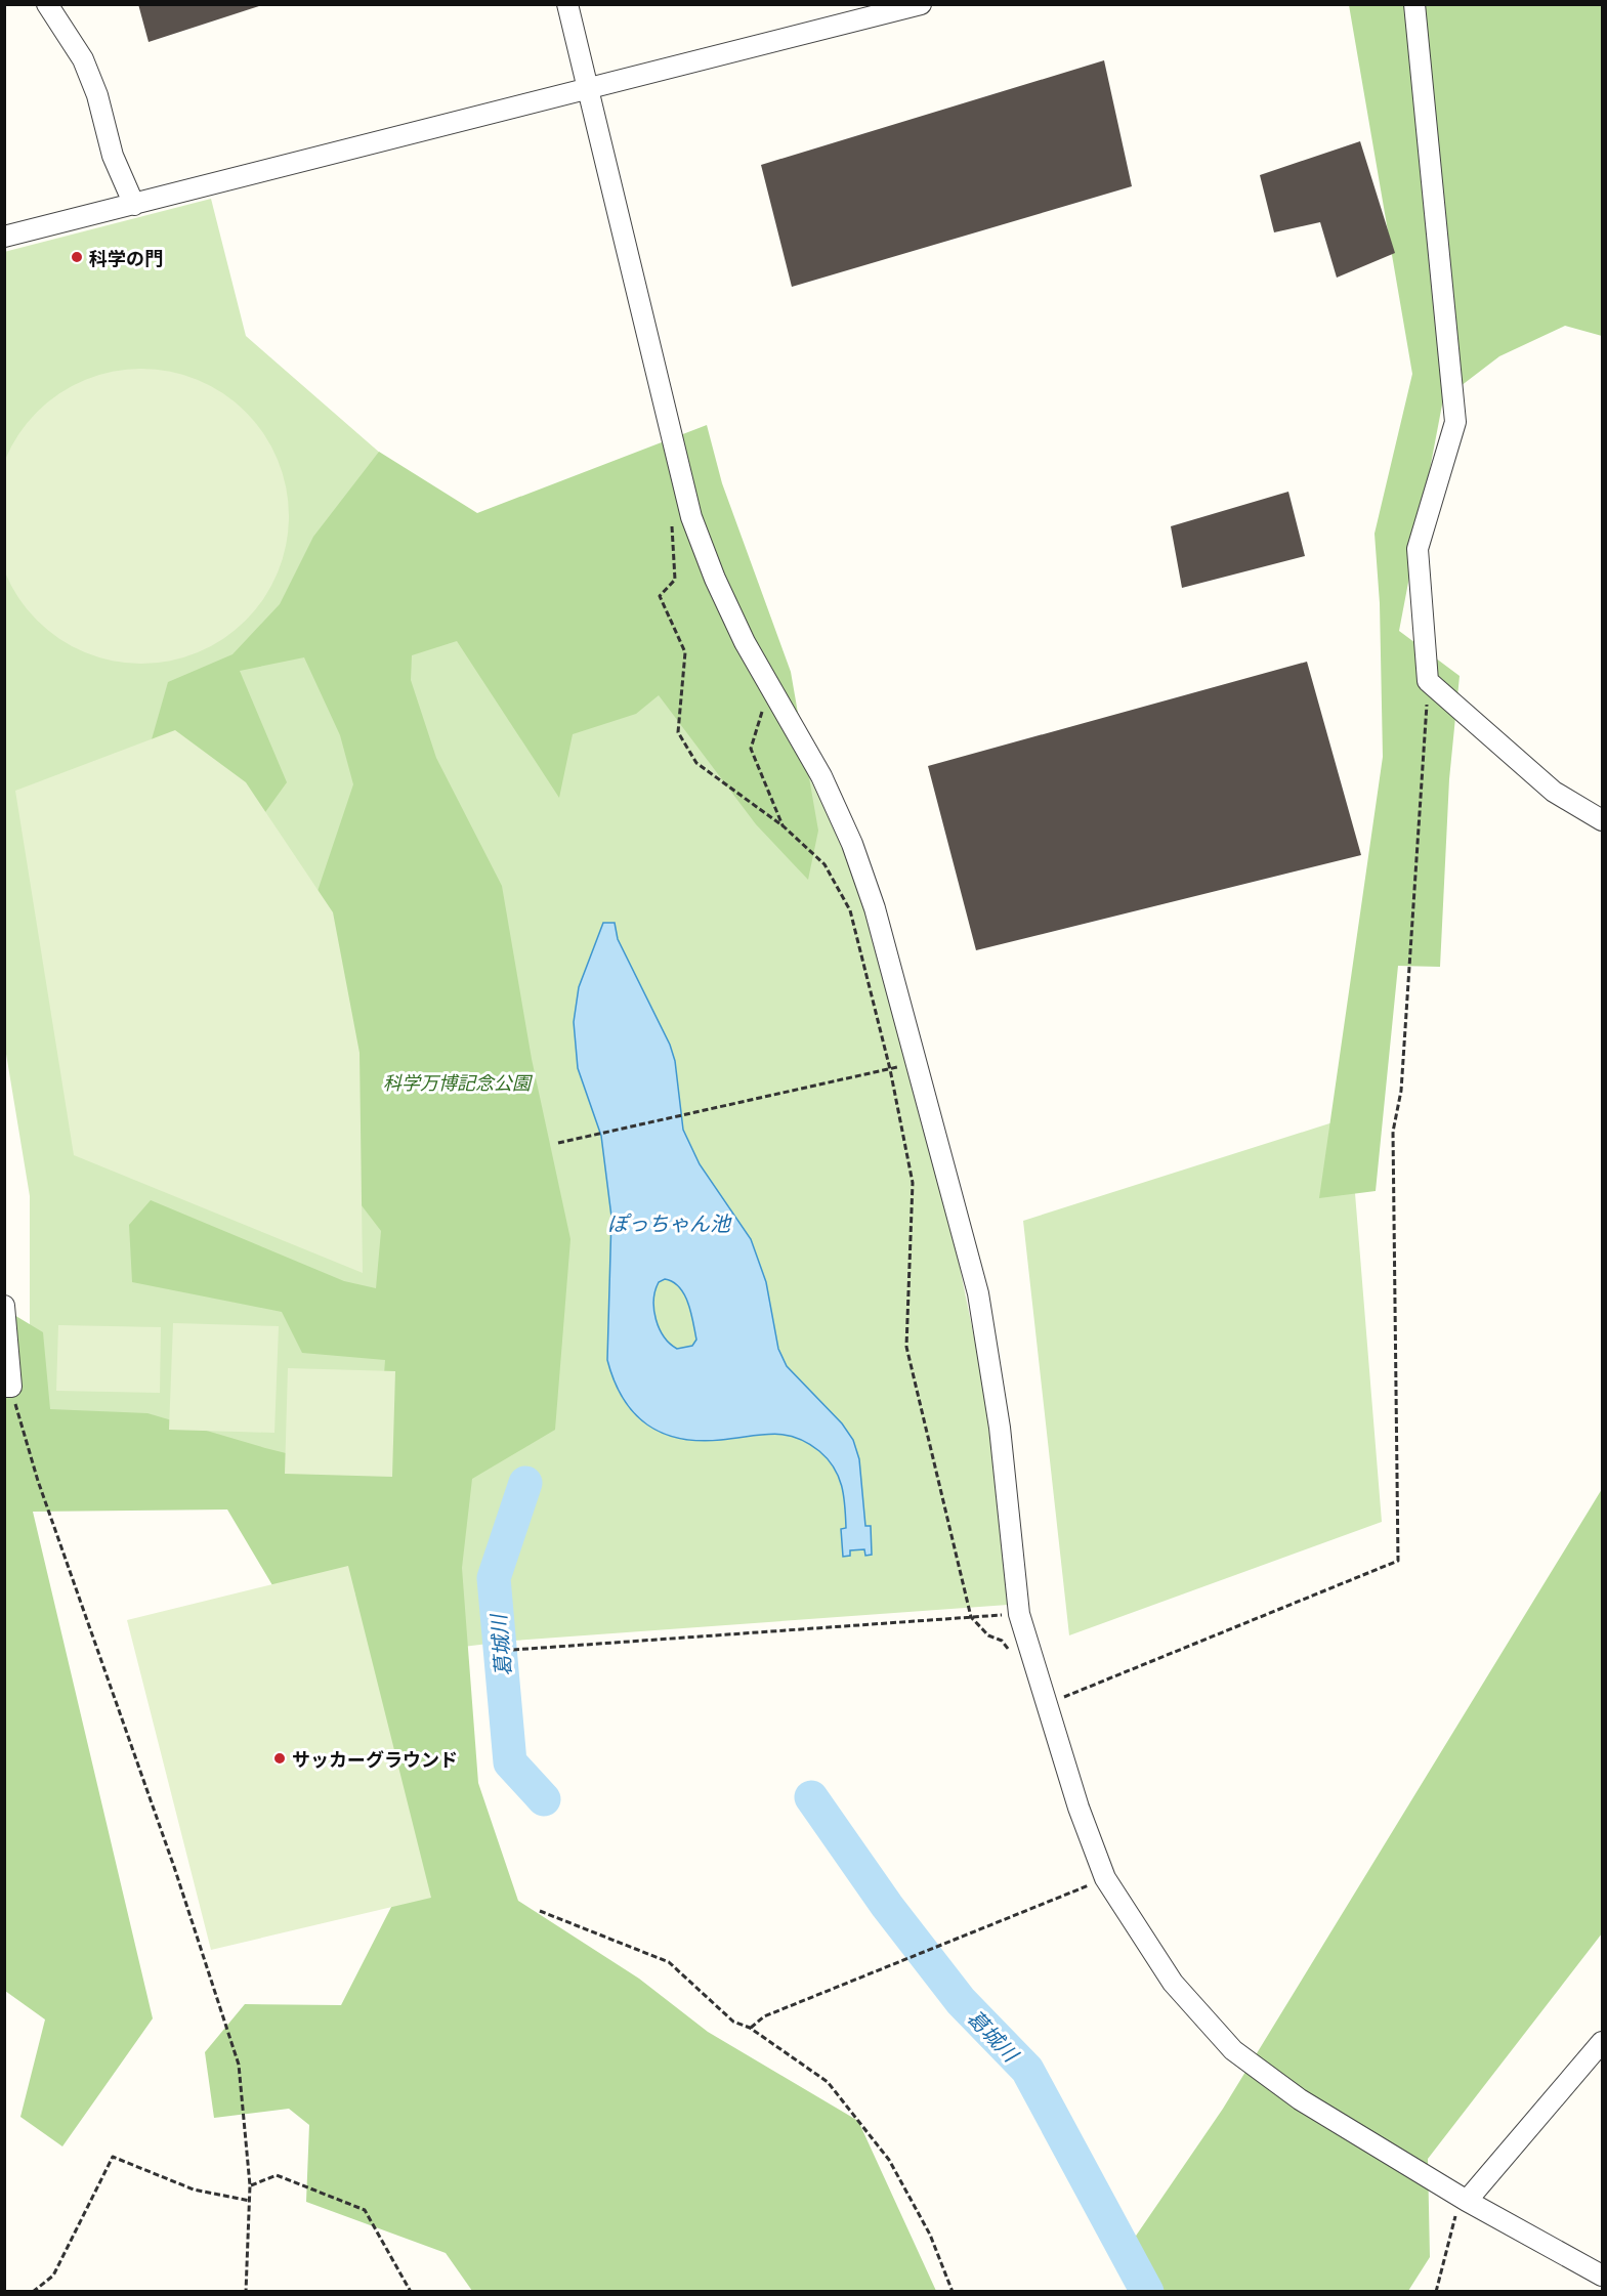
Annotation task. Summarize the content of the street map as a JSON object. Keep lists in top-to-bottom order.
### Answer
{
  "water": ["ぽっちゃん池", "葛城川"],
  "parks": ["科学万博記念公園"],
  "places": ["科学の門", "サッカーグラウンド"]
}
